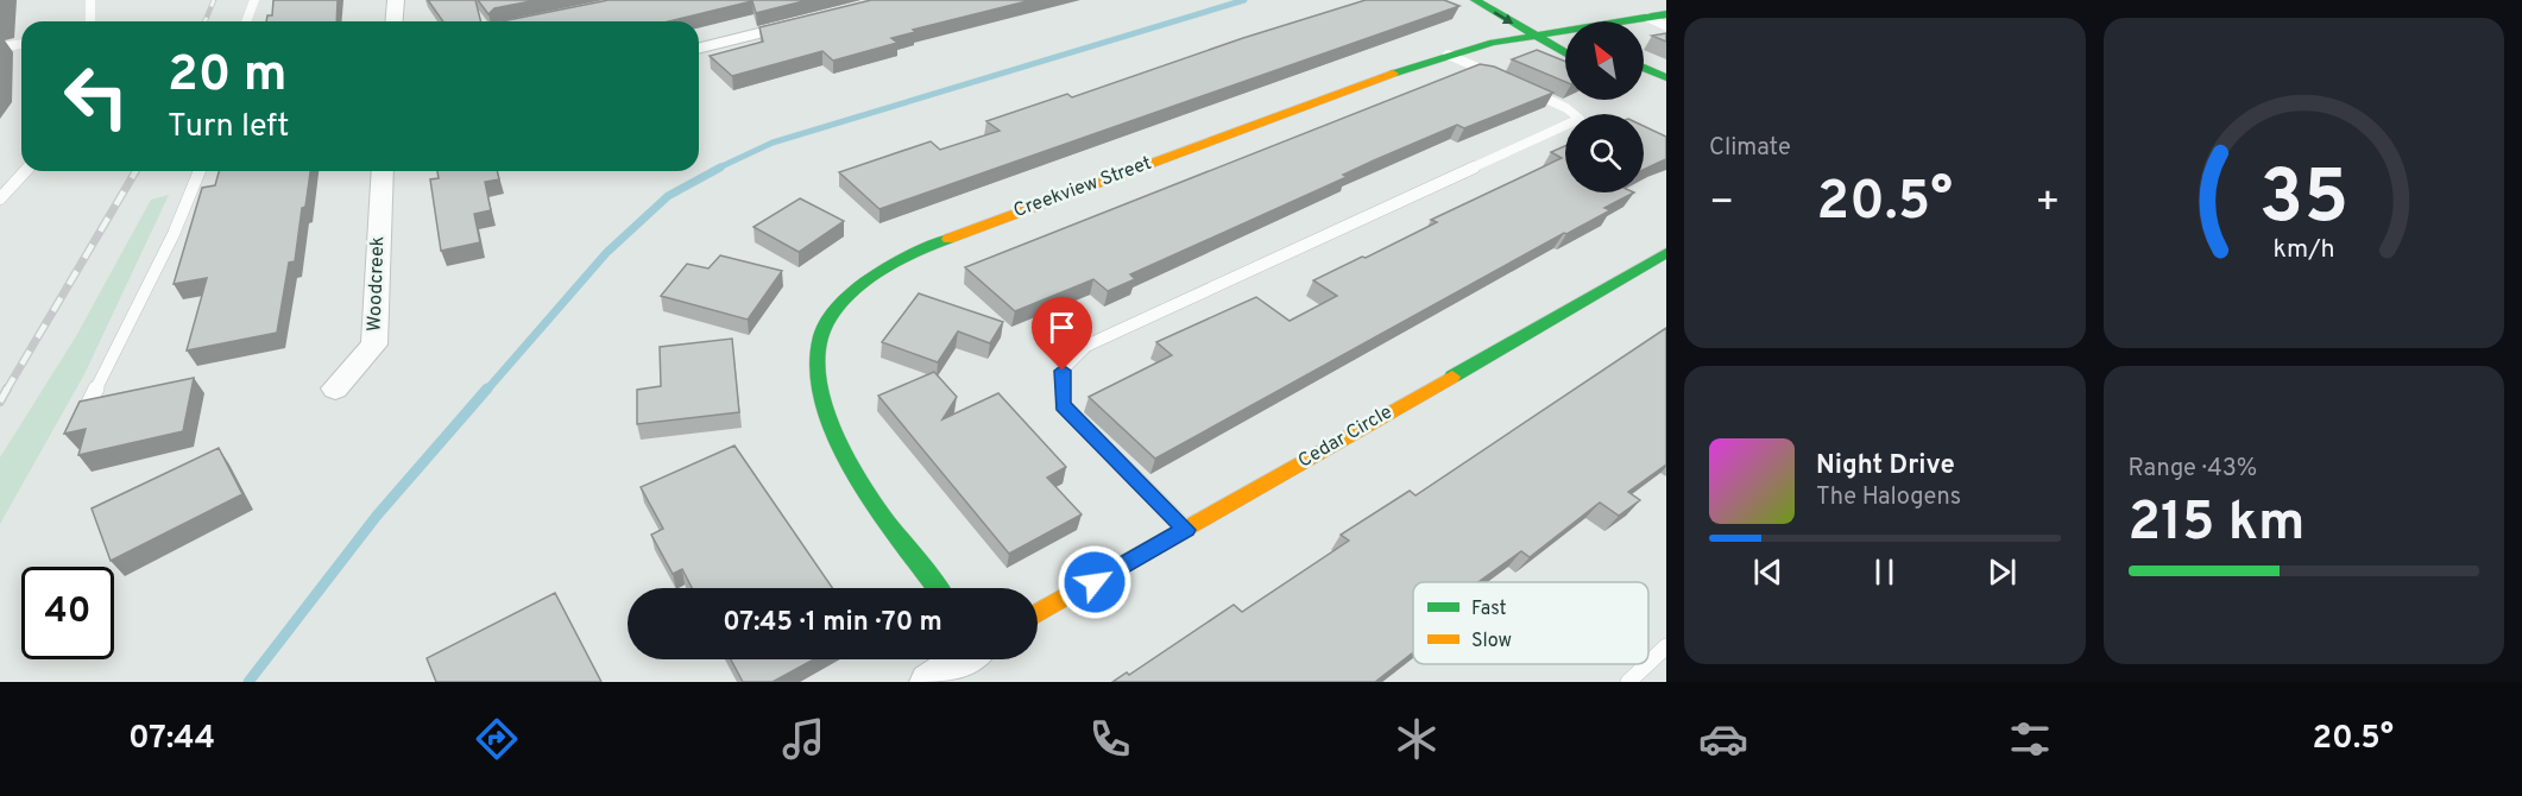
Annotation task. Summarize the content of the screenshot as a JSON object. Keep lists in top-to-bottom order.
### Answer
{
  "streets": {
    "street": ["Creekview Street", "Woodcreek", "Cedar Circle"]
  },
  "legend": ["Fast", "Slow"],
  "north": "top left",
  "page": {
    "tile": [
      "Climate",
      ["Range · 43%", "215 km"]
    ],
    "turn": ["20 m", "Turn left"],
    "heat": ["−", "20.5°", "+"],
    "song": ["Night Drive", "The Halogens"],
    "limit": "40",
    "trip": "07:45 · 1 min · 70 m",
    "tabs": ["07:44", "20.5°"],
    "gauge": ["35", "km/h"]
  }
}
